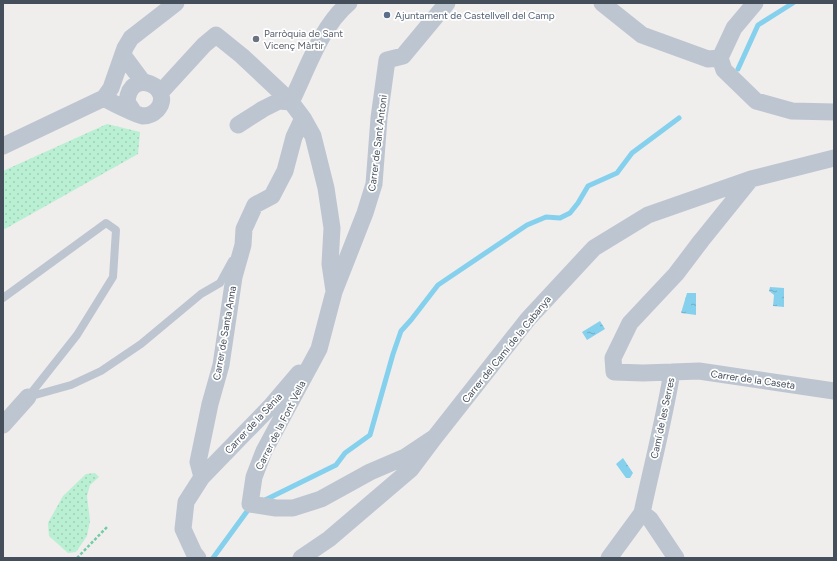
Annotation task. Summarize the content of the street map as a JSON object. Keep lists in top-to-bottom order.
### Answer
{
  "streets": {
    "street": [
      "Carrer de Sant Antoni",
      "Carrer de Santa Anna",
      "Carrer del Camí de la Cabanya",
      "Carrer de la Caseta",
      "Camí de les Serres",
      "Carrer de la Sènia",
      "Carrer de la Font Vella"
    ]
  },
  "crossings": [
    ["Carrer de Sant Antoni", "Carrer de la Font Vella"],
    ["Carrer de Santa Anna", "Carrer de la Sènia"],
    ["Carrer del Camí de la Cabanya", "Camí de les Serres"],
    ["Carrer del Camí de la Cabanya", "Carrer de la Font Vella"],
    ["Carrer de la Caseta", "Camí de les Serres"],
    ["Carrer de la Sènia", "Carrer de la Font Vella"]
  ],
  "places": ["Ajuntament de Castellvell del Camp", "Parròquia de Sant Vicenç Màrtir"]
}
